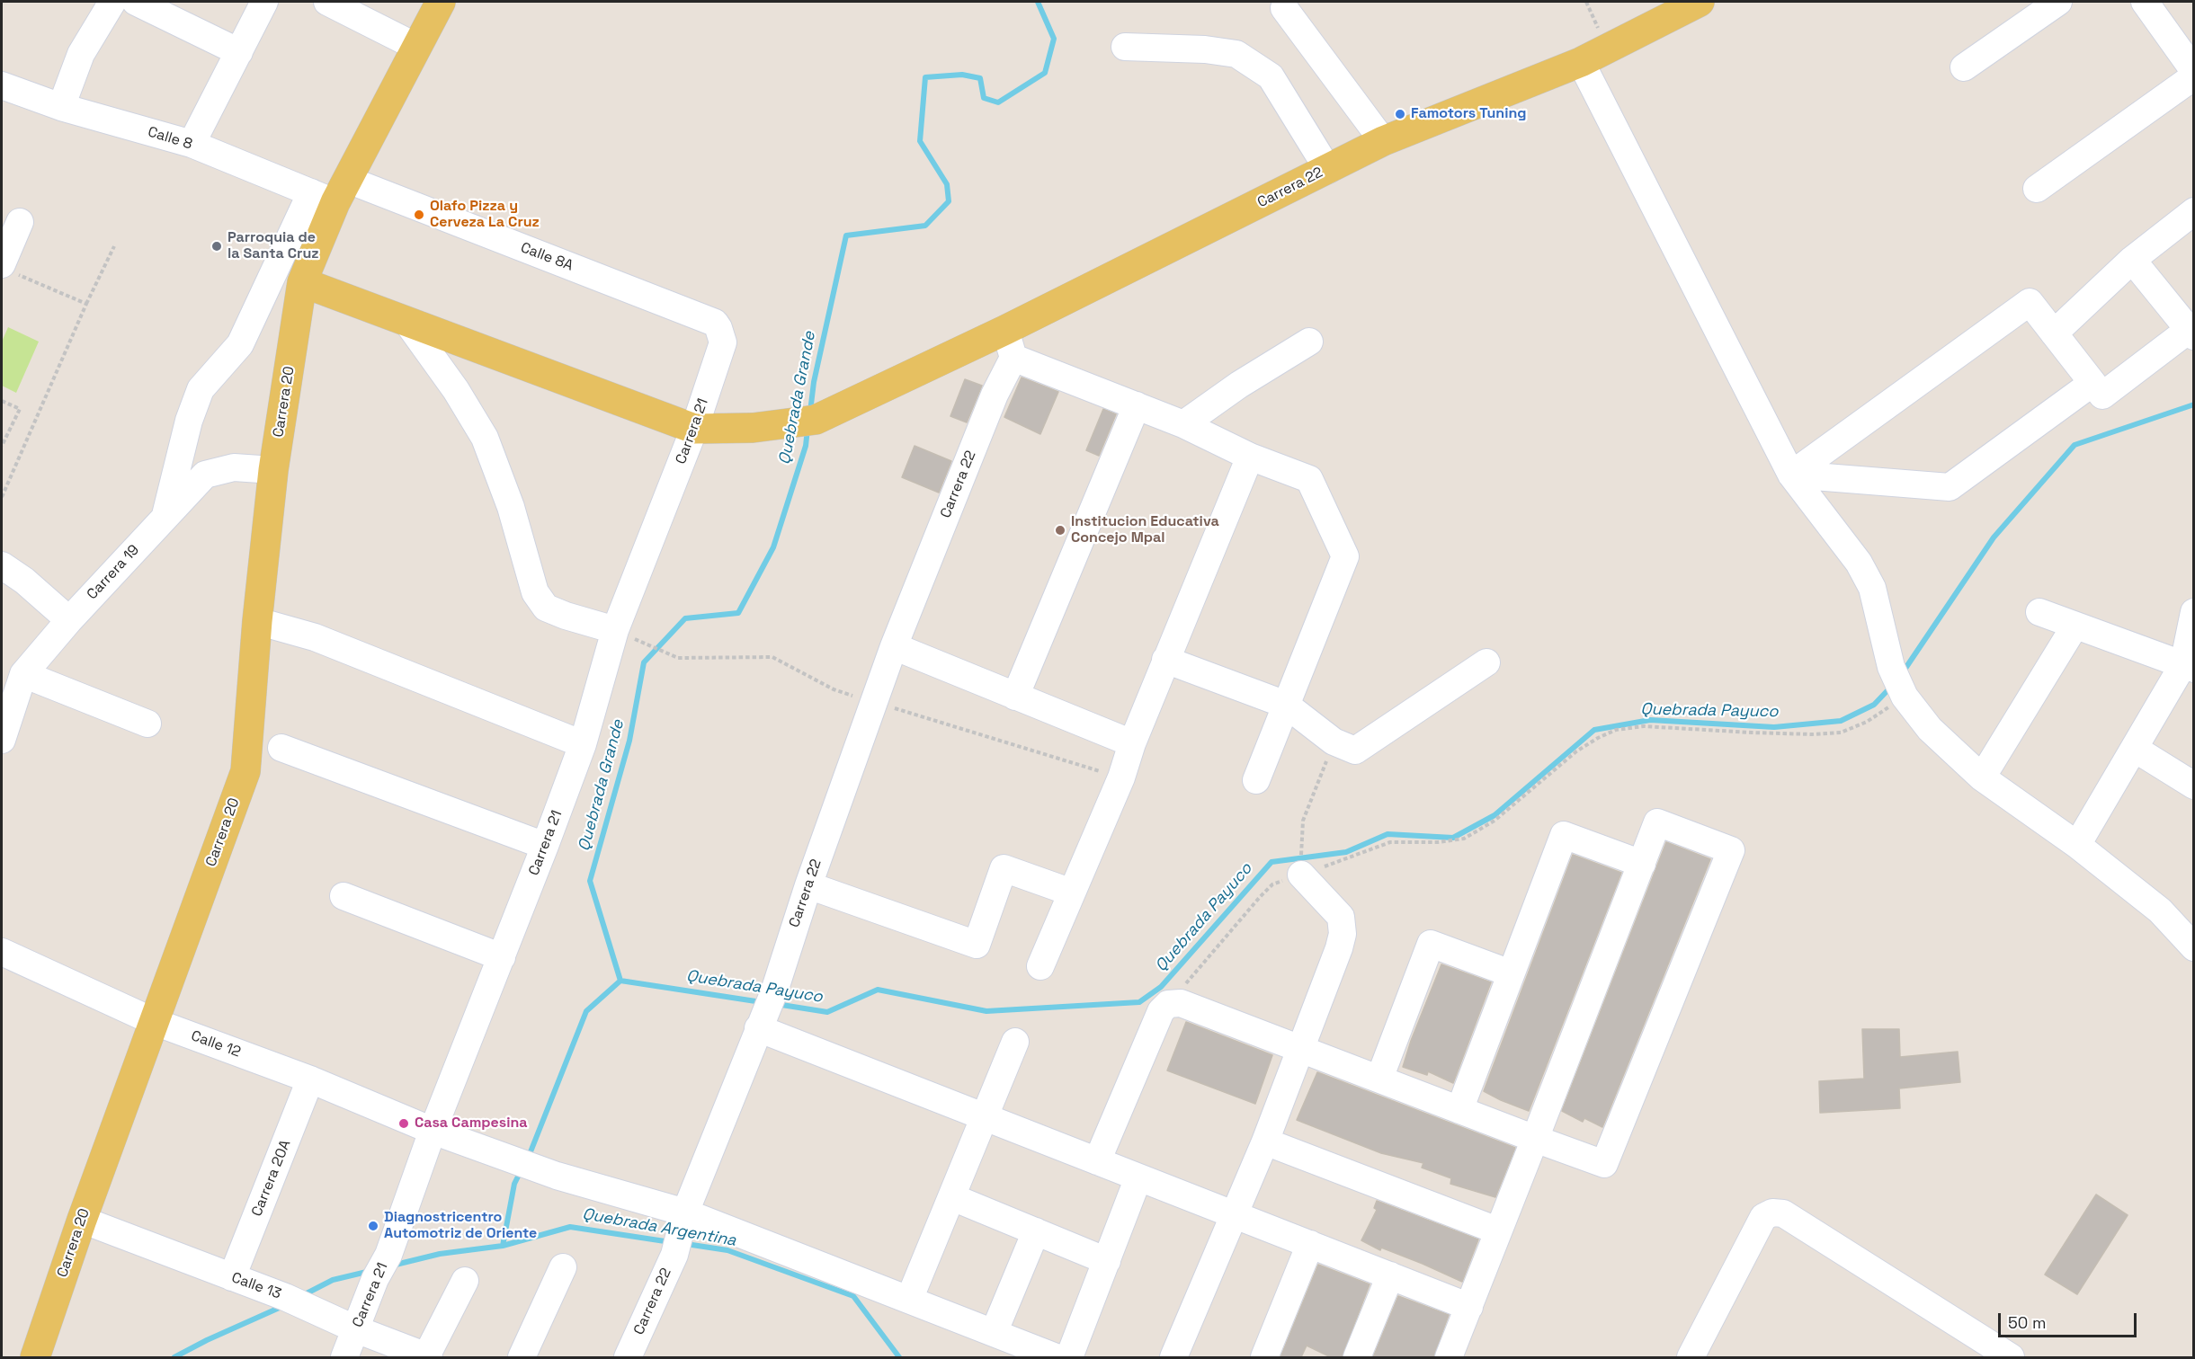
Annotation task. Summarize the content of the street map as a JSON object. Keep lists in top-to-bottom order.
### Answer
{
  "streets": {
    "main road": ["Carrera 22", "Carrera 20"],
    "street": [
      "Calle 8",
      "Calle 8A",
      "Carrera 21",
      "Carrera 19",
      "Calle 12",
      "Carrera 20A",
      "Calle 13"
    ]
  },
  "crossings": [
    ["Calle 8", "Calle 8A"],
    ["Calle 8", "Carrera 20"],
    ["Carrera 22", "Calle 12"],
    ["Calle 8A", "Carrera 20"],
    ["Calle 8A", "Carrera 21"],
    ["Carrera 20", "Carrera 19"],
    ["Carrera 20", "Calle 12"],
    ["Carrera 20", "Calle 13"],
    ["Carrera 21", "Calle 12"],
    ["Carrera 21", "Calle 13"],
    ["Calle 12", "Carrera 20A"],
    ["Carrera 20A", "Calle 13"]
  ],
  "water": ["Quebrada Grande", "Quebrada Payuco", "Quebrada Argentina"],
  "places": [
    "Famotors Tuning",
    "Olafo Pizza y Cerveza La Cruz",
    "Parroquia de la Santa Cruz",
    "Institucion Educativa Concejo Mpal",
    "Casa Campesina",
    "Diagnostricentro Automotriz de Oriente"
  ],
  "scale_bar": "50 m"
}
